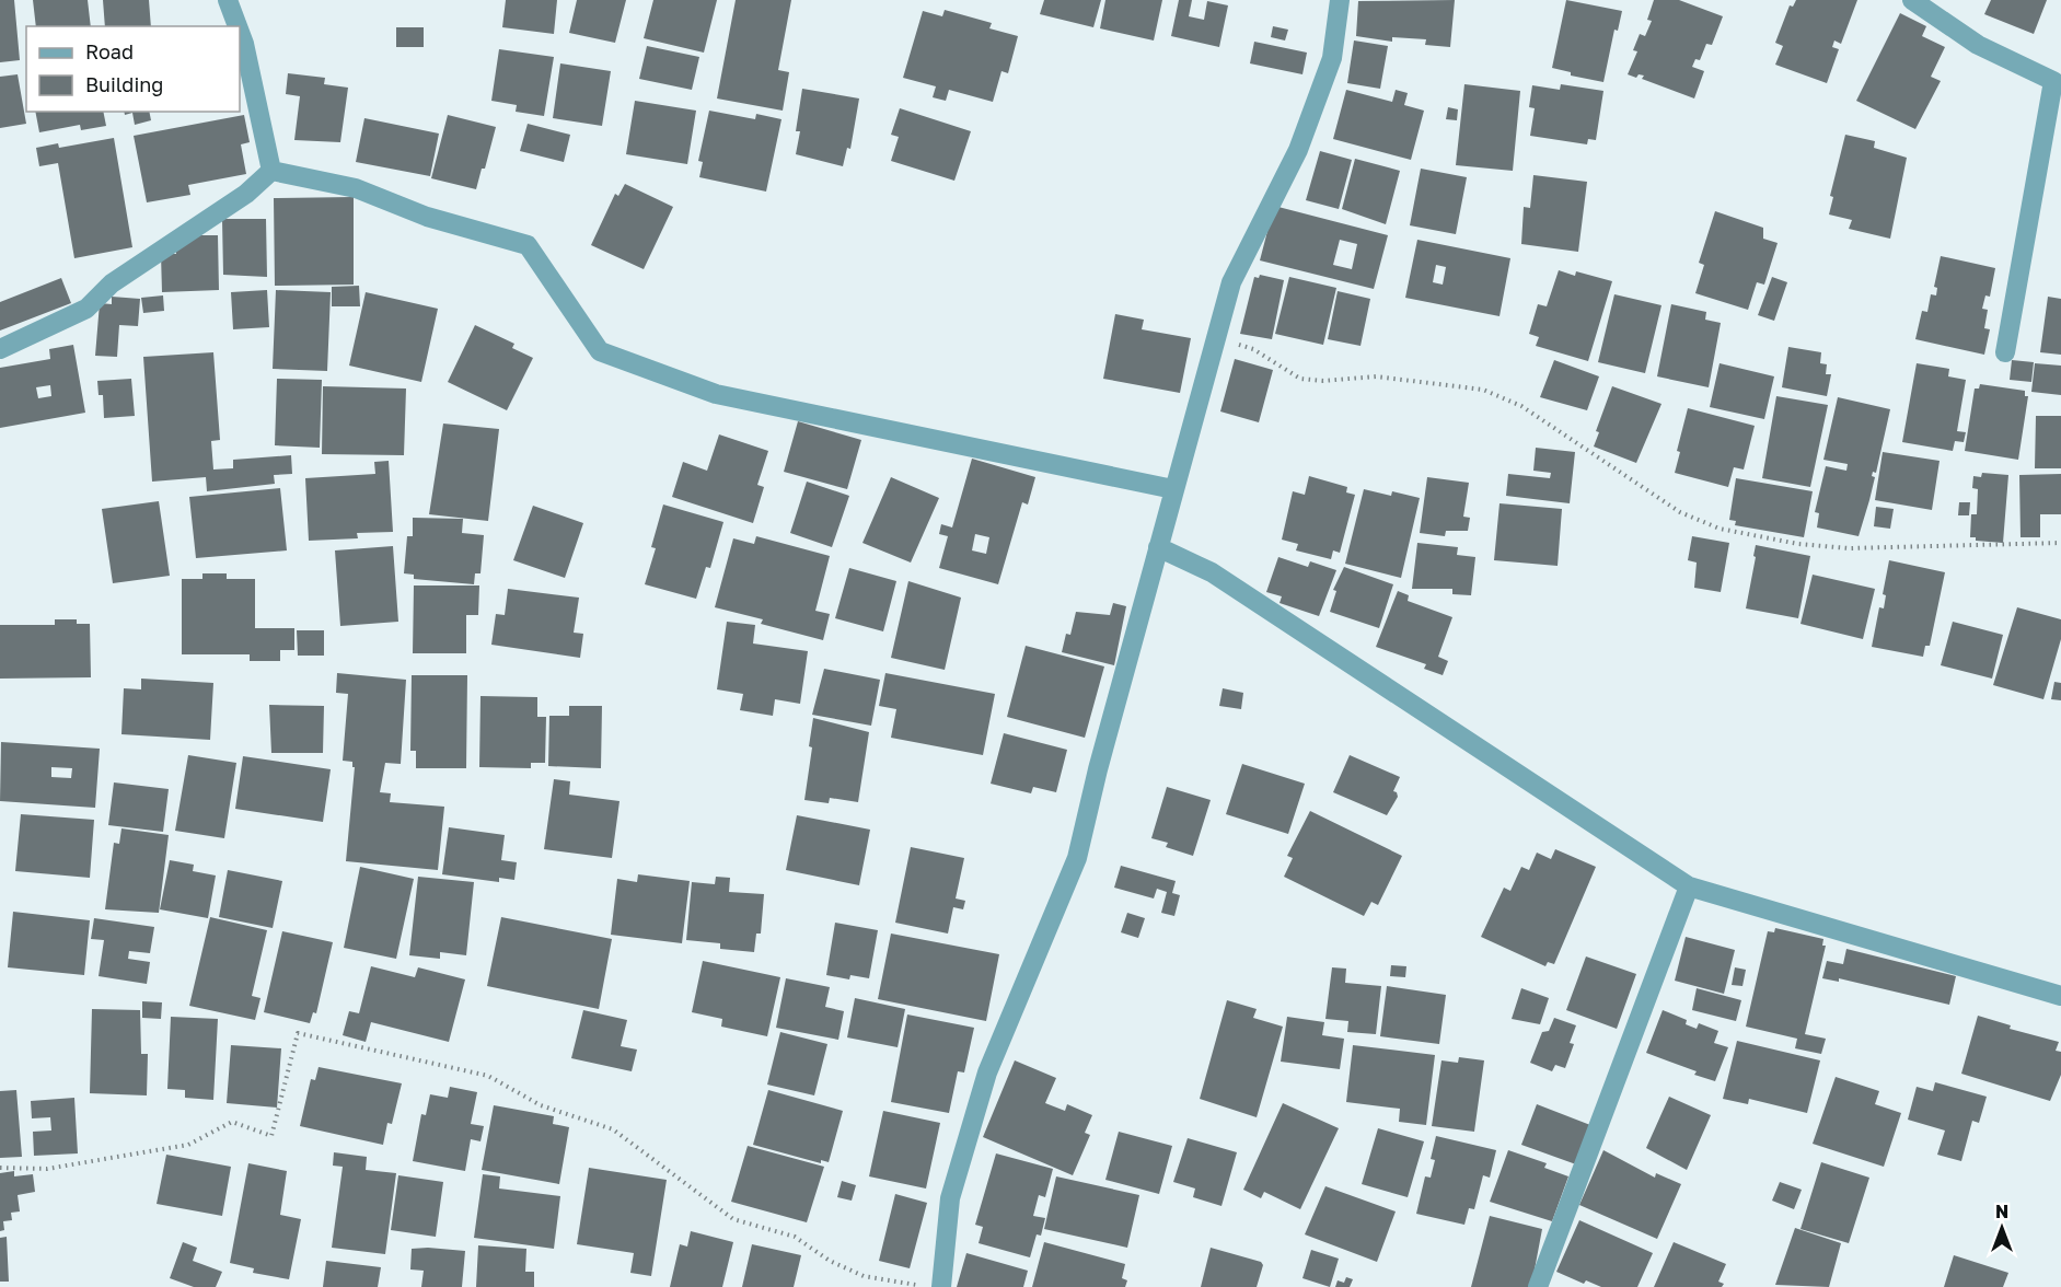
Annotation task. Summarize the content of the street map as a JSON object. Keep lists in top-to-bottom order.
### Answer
{
  "legend": ["Road", "Building"],
  "north": "top"
}
